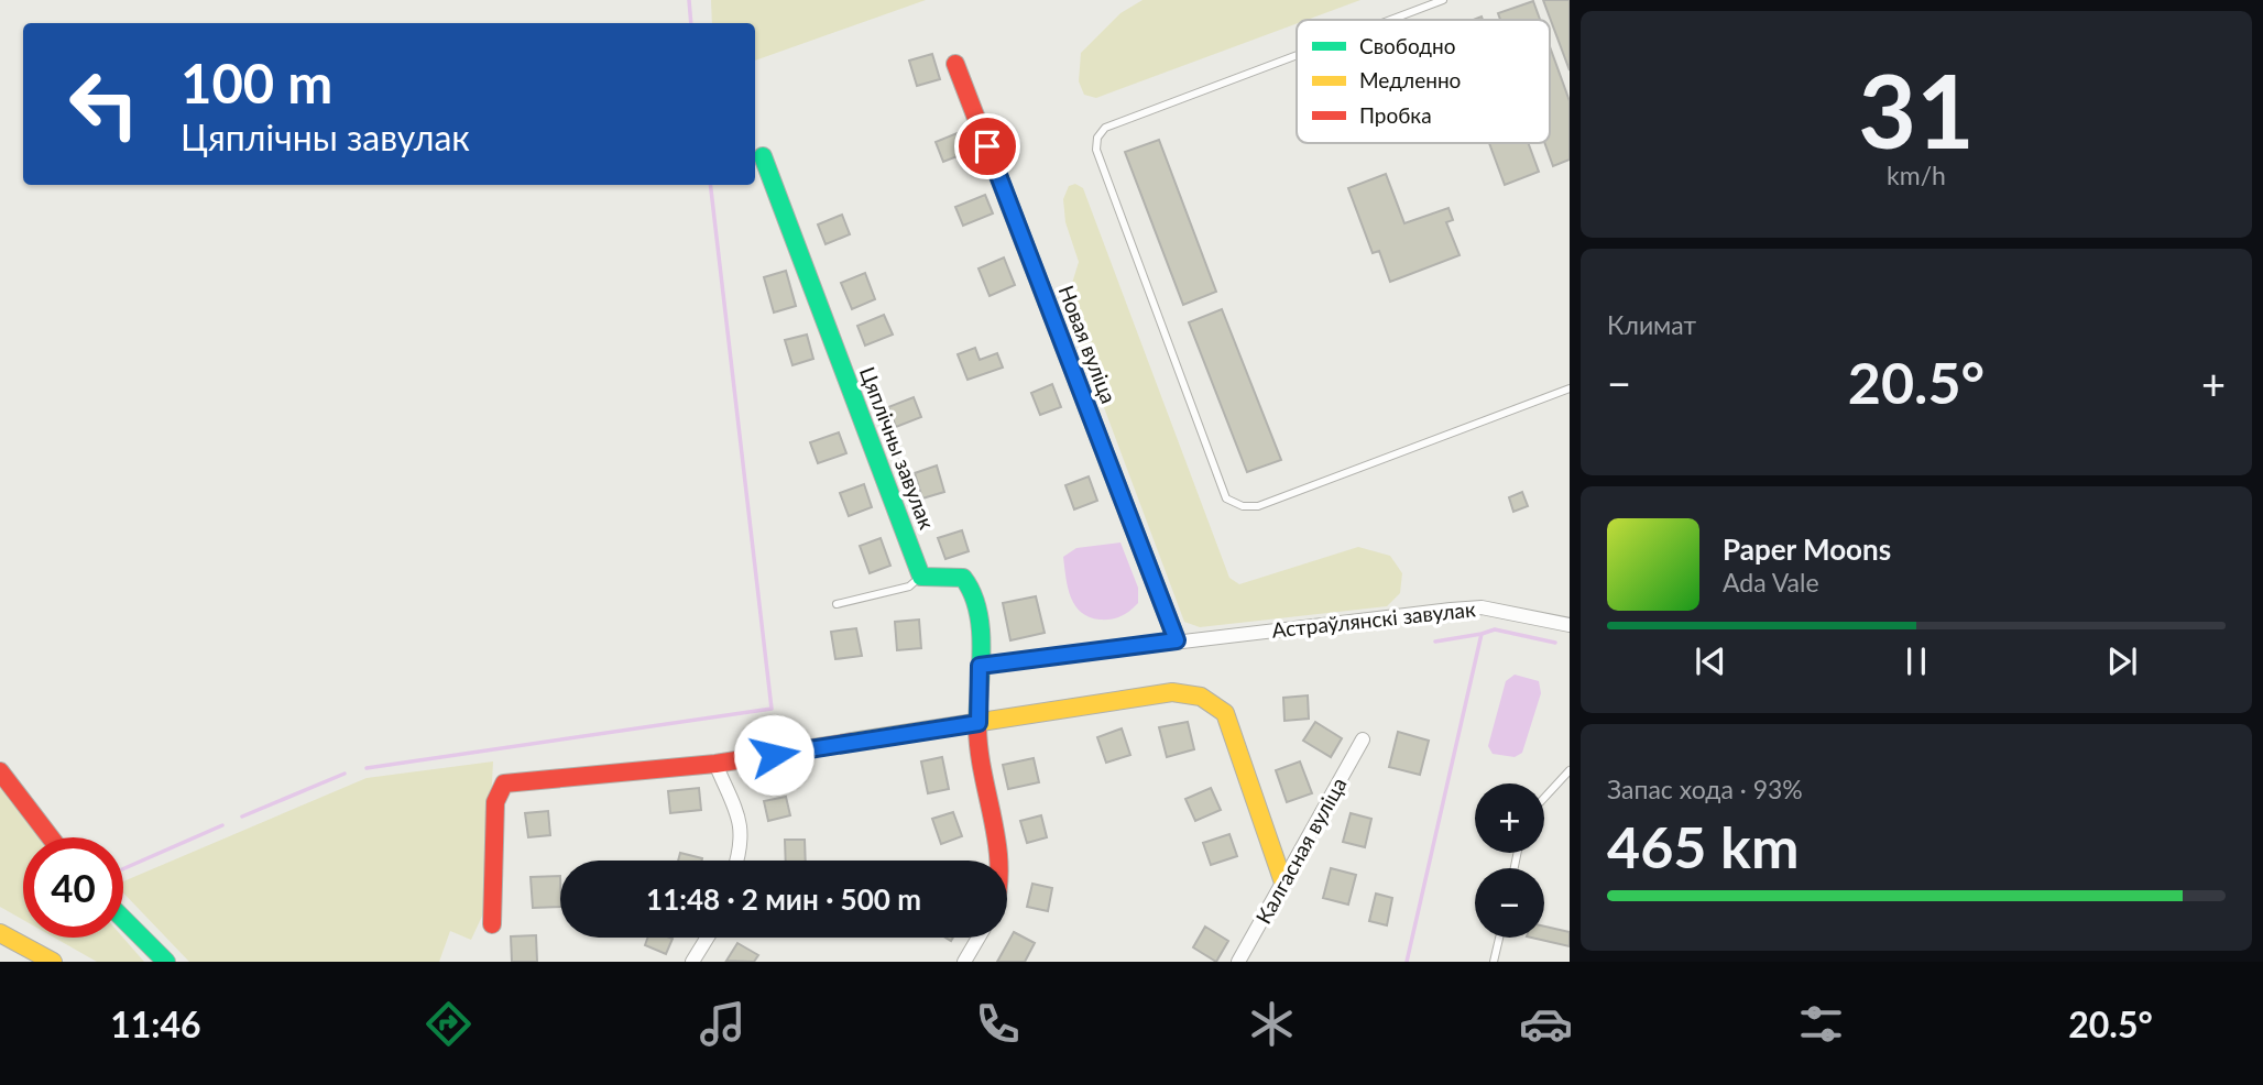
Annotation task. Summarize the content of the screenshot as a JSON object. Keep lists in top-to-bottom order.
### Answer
{
  "streets": {
    "main road": ["Новая вуліца", "Цяплічны завулак"],
    "street": ["Астраўлянскі завулак", "Калгасная вуліца"]
  },
  "crossings": [
    ["Новая вуліца", "Астраўлянскі завулак"]
  ],
  "legend": ["Свободно", "Медленно", "Пробка"],
  "page": {
    "tile": [
      ["31", "km/h"],
      "Климат",
      ["Запас хода · 93%", "465 km"]
    ],
    "turn": ["100 m", "Цяплічны завулак"],
    "heat": ["−", "20.5°", "+"],
    "song": ["Paper Moons", "Ada Vale"],
    "map_buttons": ["+", "−"],
    "limit": "40",
    "trip": "11:48 · 2 мин · 500 m",
    "tabs": ["11:46", "20.5°"]
  }
}
